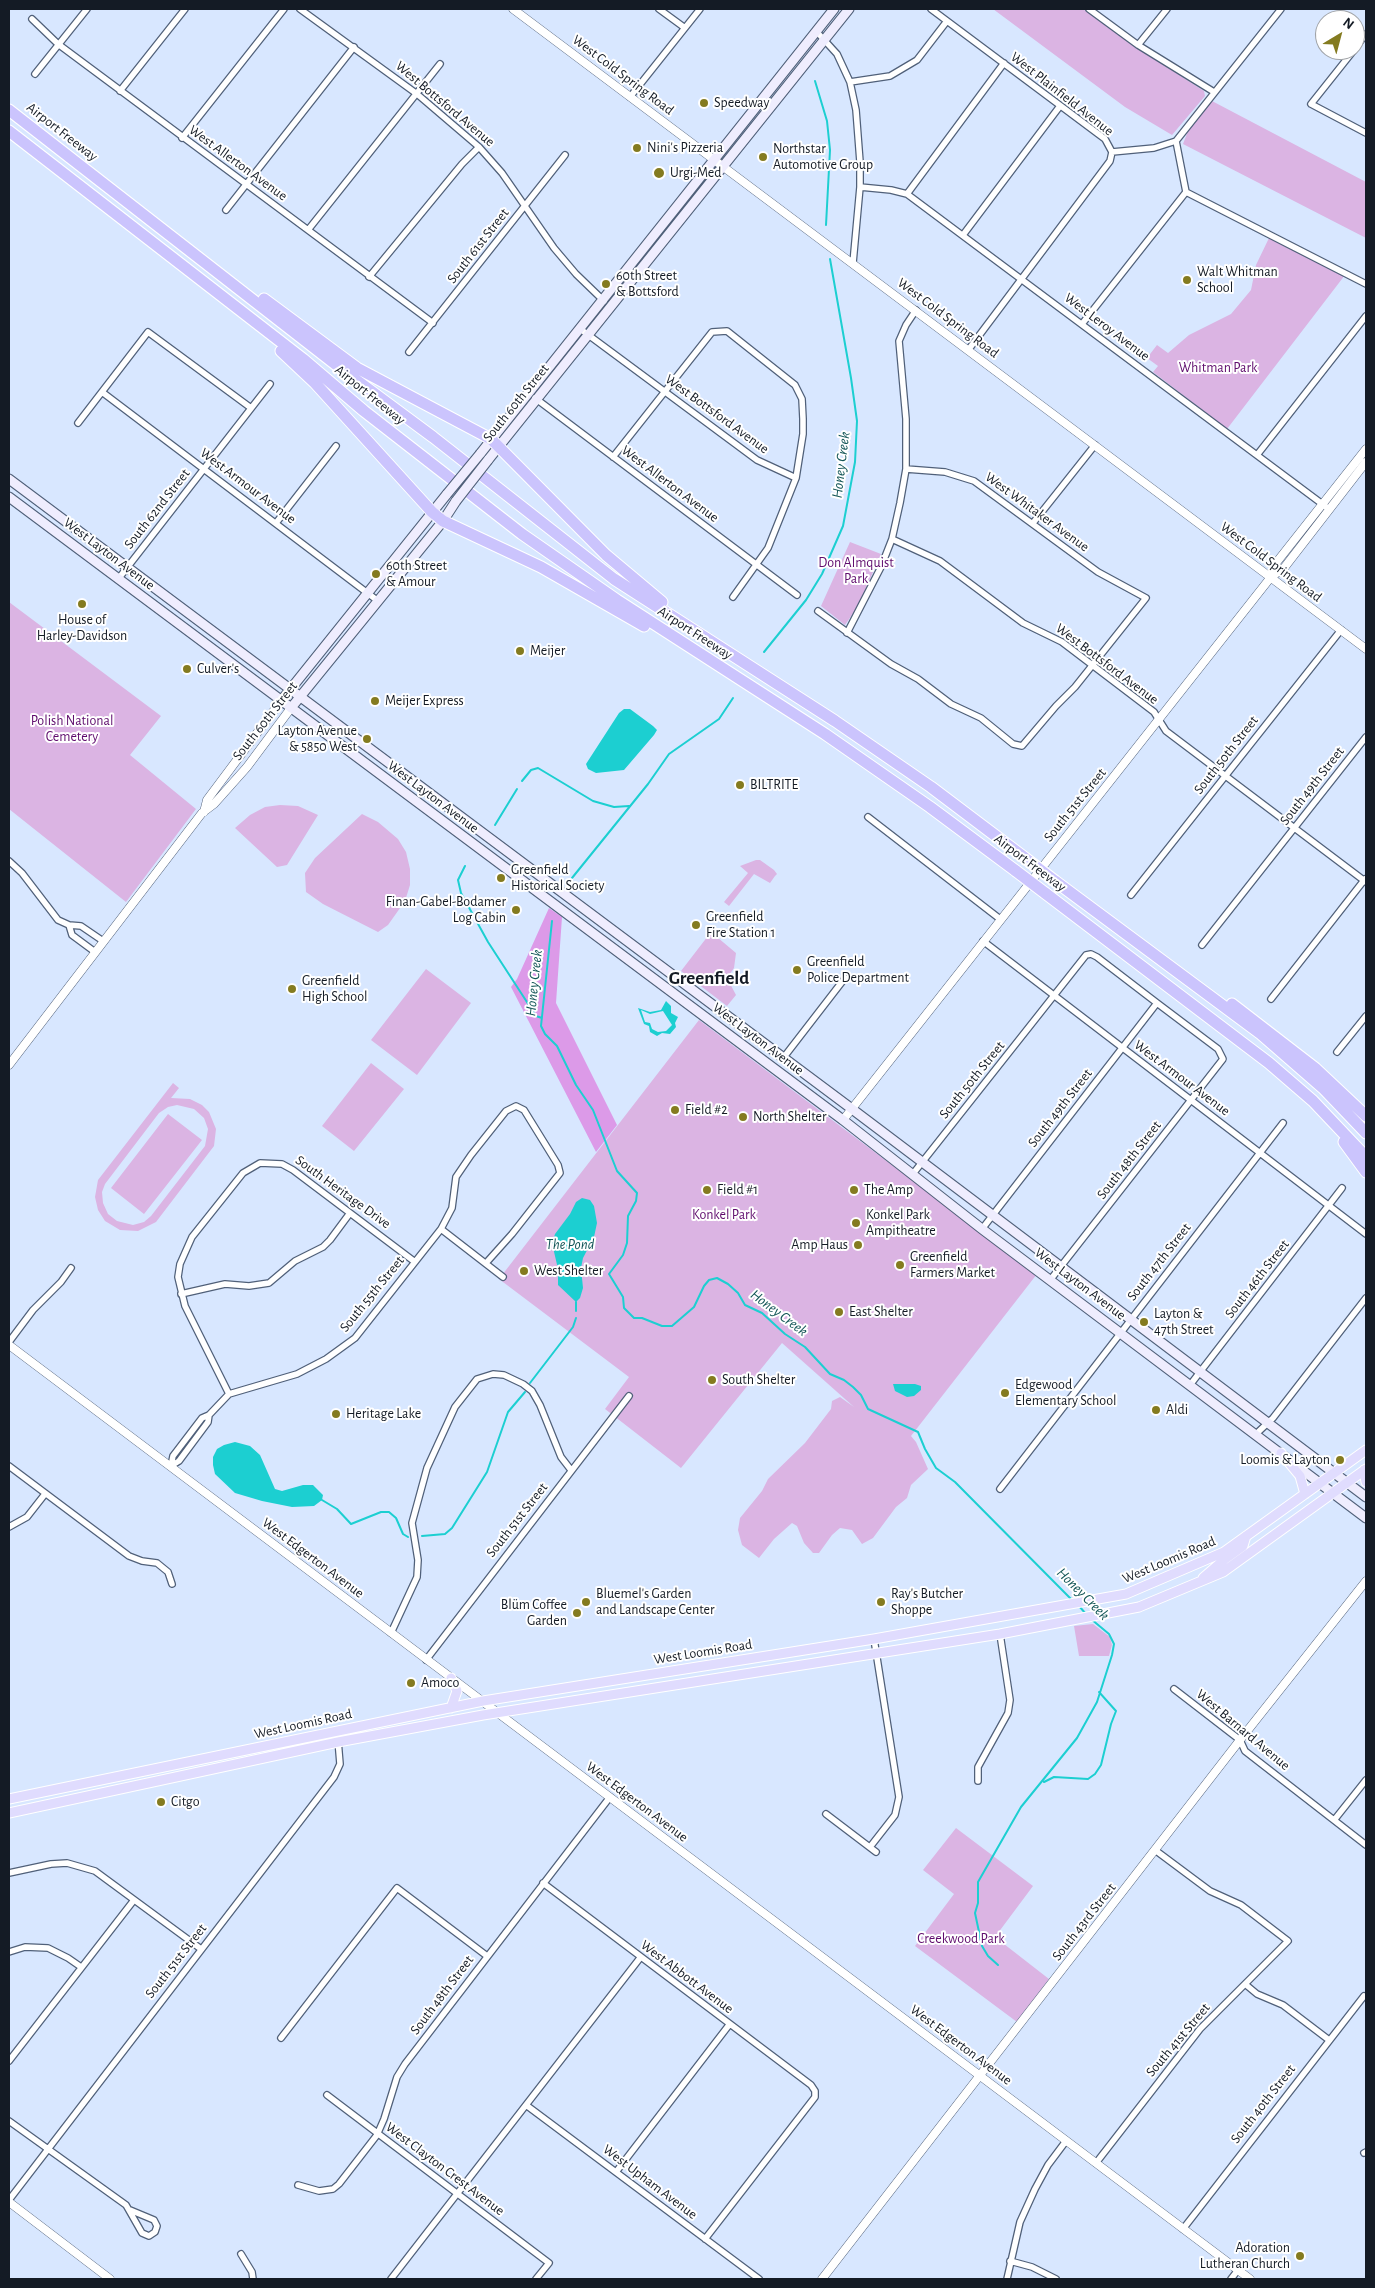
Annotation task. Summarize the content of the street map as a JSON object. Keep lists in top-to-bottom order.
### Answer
{
  "streets": {
    "highway": ["Airport Freeway"],
    "main road": ["South 60th Street", "West Layton Avenue", "West Loomis Road"],
    "street": [
      "West Cold Spring Road",
      "West Plainfield Avenue",
      "West Bottsford Avenue",
      "West Allerton Avenue",
      "South 61st Street",
      "West Leroy Avenue",
      "West Armour Avenue",
      "South 62nd Street",
      "West Whitaker Avenue",
      "South 50th Street",
      "South 49th Street",
      "South 51st Street",
      "South 48th Street",
      "South Heritage Drive",
      "South 47th Street",
      "South 46th Street",
      "South 55th Street",
      "West Edgerton Avenue",
      "West Barnard Avenue",
      "South 43rd Street",
      "West Abbott Avenue",
      "South 41st Street",
      "South 40th Street",
      "West Clayton Crest Avenue",
      "West Upham Avenue"
    ]
  },
  "crossings": [
    ["West Cold Spring Road", "South 60th Street"],
    ["West Cold Spring Road", "South 50th Street"],
    ["West Cold Spring Road", "South 51st Street"],
    ["West Bottsford Avenue", "South 61st Street"],
    ["West Bottsford Avenue", "South 60th Street"],
    ["West Bottsford Avenue", "West Whitaker Avenue"],
    ["West Bottsford Avenue", "South 50th Street"],
    ["West Bottsford Avenue", "South 49th Street"],
    ["West Bottsford Avenue", "South 51st Street"],
    ["West Allerton Avenue", "South 61st Street"],
    ["West Allerton Avenue", "South 60th Street"],
    ["West Leroy Avenue", "South 51st Street"],
    ["South 60th Street", "West Armour Avenue"],
    ["South 60th Street", "West Layton Avenue"],
    ["West Armour Avenue", "South 62nd Street"],
    ["West Armour Avenue", "South 50th Street"],
    ["West Armour Avenue", "South 49th Street"],
    ["West Armour Avenue", "South 51st Street"],
    ["West Armour Avenue", "South 48th Street"],
    ["West Armour Avenue", "South 47th Street"],
    ["West Armour Avenue", "South 46th Street"],
    ["South 62nd Street", "West Layton Avenue"],
    ["West Layton Avenue", "South 50th Street"],
    ["West Layton Avenue", "South 49th Street"],
    ["West Layton Avenue", "South 51st Street"],
    ["West Layton Avenue", "South 48th Street"],
    ["West Layton Avenue", "South 47th Street"],
    ["West Layton Avenue", "South 46th Street"],
    ["West Layton Avenue", "West Loomis Road"],
    ["South 50th Street", "South 49th Street"],
    ["South 50th Street", "South 48th Street"],
    ["South 49th Street", "South 48th Street"],
    ["South 51st Street", "West Edgerton Avenue"],
    ["South 51st Street", "West Loomis Road"],
    ["South 48th Street", "West Edgerton Avenue"],
    ["South 48th Street", "West Abbott Avenue"],
    ["South 48th Street", "West Clayton Crest Avenue"],
    ["South Heritage Drive", "South 55th Street"],
    ["West Edgerton Avenue", "West Loomis Road"],
    ["West Edgerton Avenue", "South 43rd Street"],
    ["West Edgerton Avenue", "South 41st Street"],
    ["West Edgerton Avenue", "South 40th Street"],
    ["West Barnard Avenue", "South 43rd Street"],
    ["South 43rd Street", "South 41st Street"],
    ["West Abbott Avenue", "West Upham Avenue"]
  ],
  "districts": ["Greenfield"],
  "water": ["Honey Creek", "The Pond"],
  "parks": [
    "Whitman Park",
    "Don Almquist Park",
    "Polish National Cemetery",
    "Konkel Park",
    "Creekwood Park"
  ],
  "places": [
    "Speedway",
    "Nini's Pizzeria",
    "Northstar Automotive Group",
    "Urgi-Med",
    "Walt Whitman School",
    "60th Street & Bottsford",
    "60th Street & Amour",
    "House of Harley-Davidson",
    "Meijer",
    "Culver's",
    "Meijer Express",
    "Layton Avenue & 5850 West",
    "BILTRITE",
    "Greenfield Historical Society",
    "Finan-Gabel-Bodamer Log Cabin",
    "Greenfield Fire Station 1",
    "Greenfield Police Department",
    "Greenfield High School",
    "Field #2",
    "North Shelter",
    "Field #1",
    "The Amp",
    "Konkel Park Ampitheatre",
    "Amp Haus",
    "Greenfield Farmers Market",
    "West Shelter",
    "East Shelter",
    "Layton & 47th Street",
    "South Shelter",
    "Edgewood Elementary School",
    "Aldi",
    "Heritage Lake",
    "Loomis & Layton",
    "Bluemel's Garden and Landscape Center",
    "Ray's Butcher Shoppe",
    "Blüm Coffee Garden",
    "Amoco",
    "Citgo",
    "Adoration Lutheran Church"
  ],
  "north": "top right"
}
